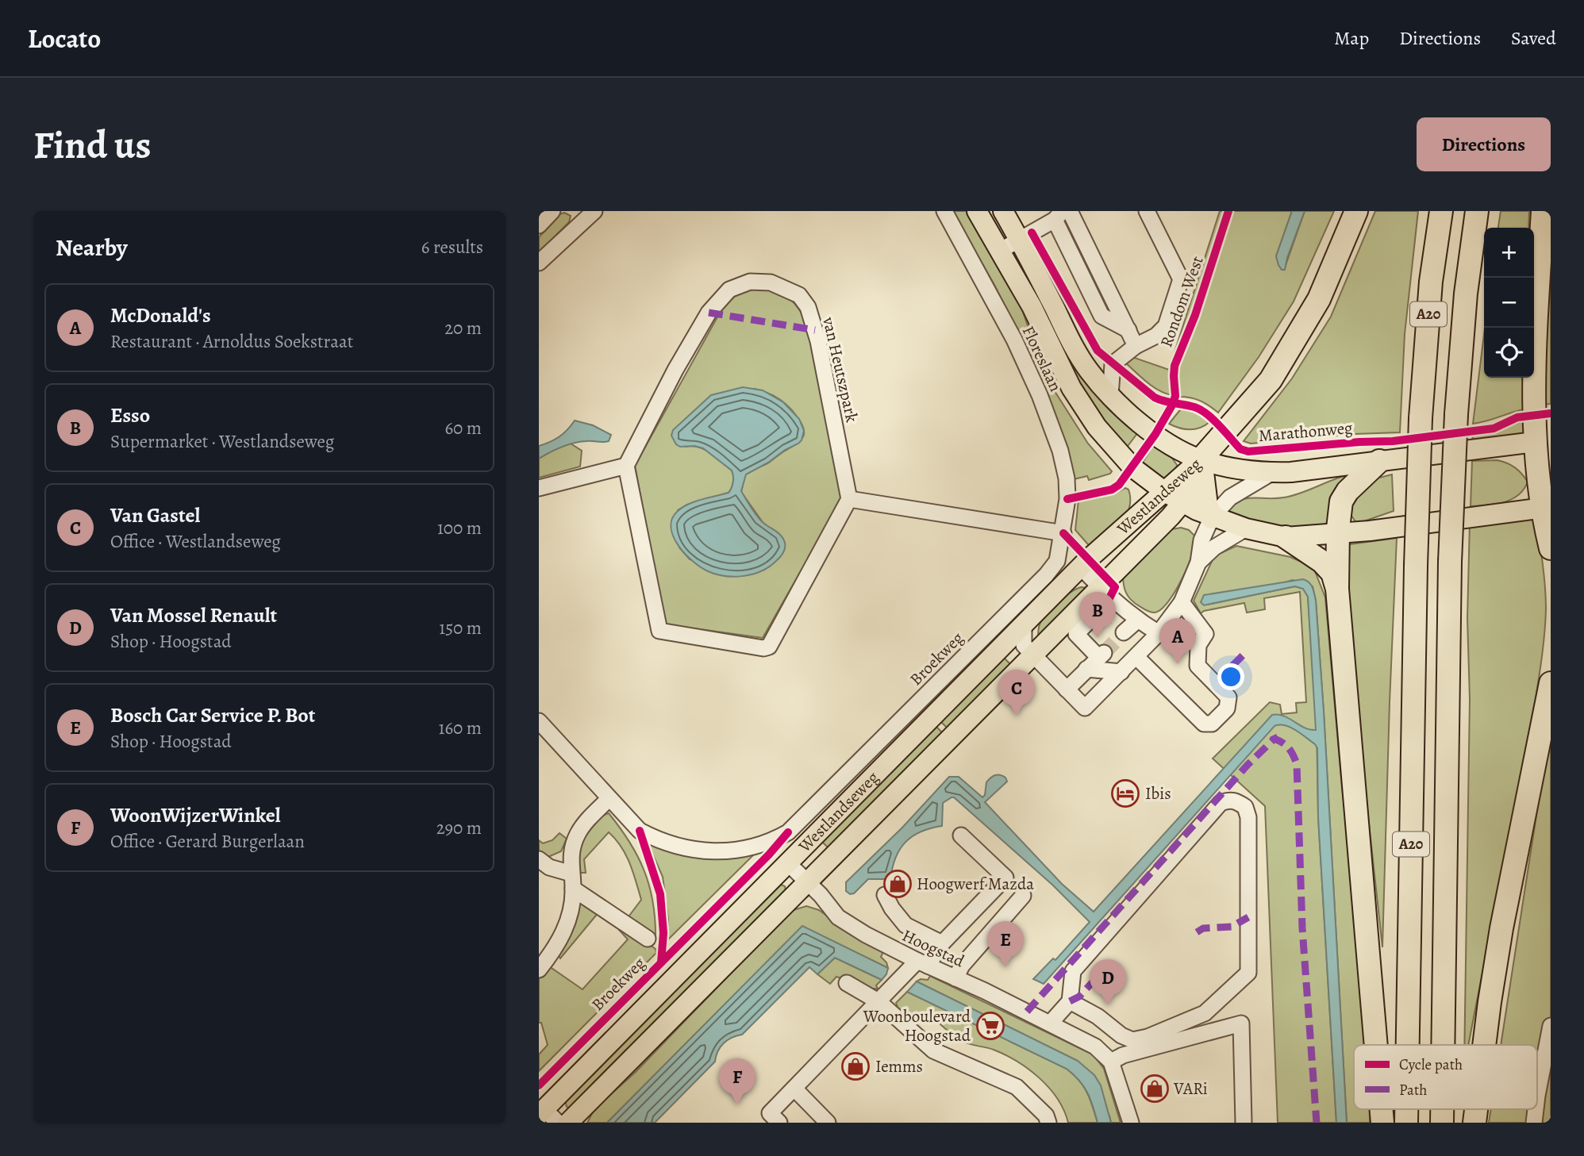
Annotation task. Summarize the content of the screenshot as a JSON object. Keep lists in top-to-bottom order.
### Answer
{
  "streets": {
    "highway": ["A20"],
    "main road": ["Westlandseweg"],
    "street": [
      "Floreslaan",
      "van Heutszpark",
      "Broekweg",
      "Hoogstad"
    ],
    "cycle path": ["Rondom West", "Marathonweg"]
  },
  "crossings": [
    ["Floreslaan", "Broekweg"],
    ["Westlandseweg", "Hoogstad"]
  ],
  "places": {
    "hotel": ["Ibis"],
    "shop": ["Hoogwerf Mazda", "Iemms", "VARi"],
    "supermarket": ["Woonboulevard Hoogstad"]
  },
  "legend": ["Cycle path", "Path"],
  "page": {
    "header": "Locato",
    "nav": ["Map", "Directions", "Saved"],
    "buttons": "Directions",
    "title": "Find us",
    "heading": ["Nearby", "6 results"],
    "map_buttons": ["+", "−"],
    "list": [
      {
        "mark": "A",
        "name": "McDonald's",
        "note": "Restaurant · Arnoldus Soekstraat",
        "value": "20 m"
      },
      {
        "mark": "B",
        "name": "Esso",
        "note": "Supermarket · Westlandseweg",
        "value": "60 m"
      },
      {
        "mark": "C",
        "name": "Van Gastel",
        "note": "Office · Westlandseweg",
        "value": "100 m"
      },
      {
        "mark": "D",
        "name": "Van Mossel Renault",
        "note": "Shop · Hoogstad",
        "value": "150 m"
      },
      {
        "mark": "E",
        "name": "Bosch Car Service P. Bot",
        "note": "Shop · Hoogstad",
        "value": "160 m"
      },
      {
        "mark": "F",
        "name": "WoonWijzerWinkel",
        "note": "Office · Gerard Burgerlaan",
        "value": "290 m"
      }
    ],
    "pins": [
      "B",
      "A",
      "C",
      "E",
      "D",
      "F"
    ]
  }
}
